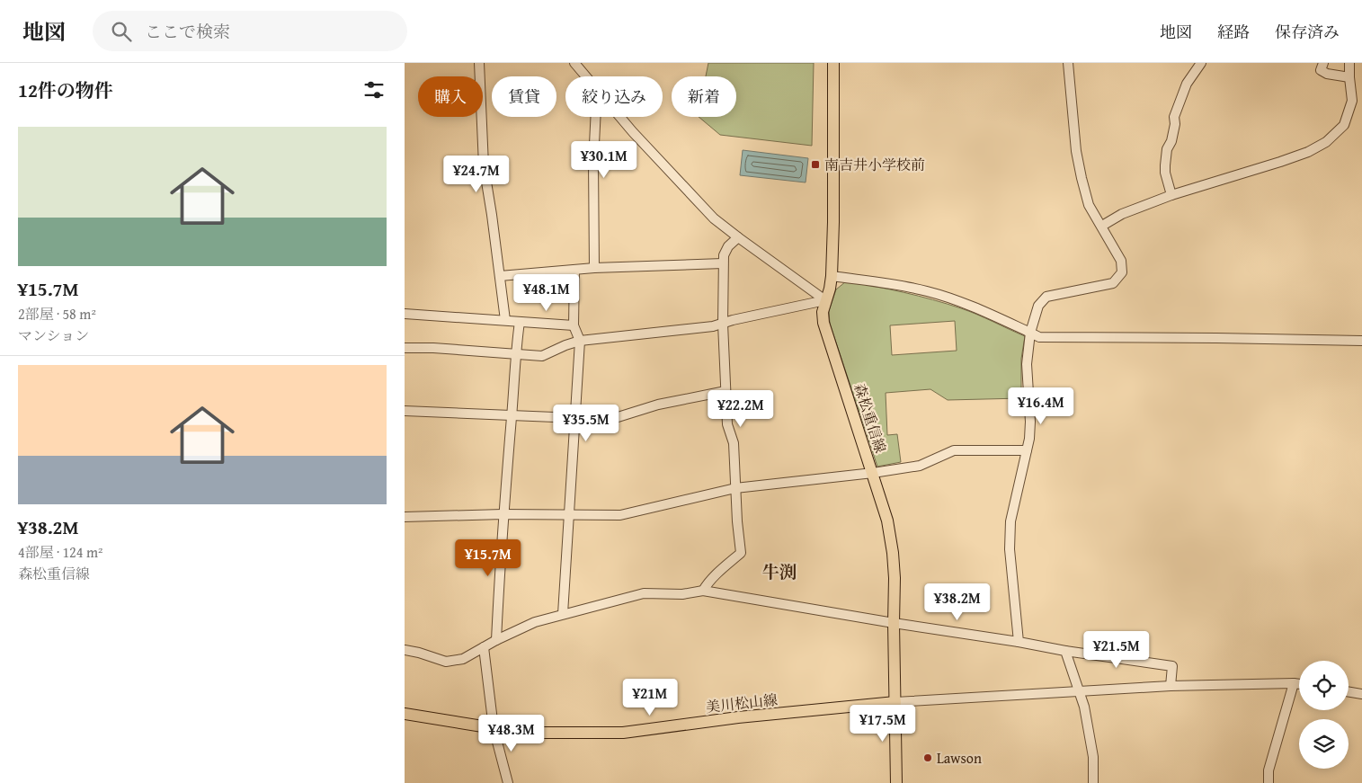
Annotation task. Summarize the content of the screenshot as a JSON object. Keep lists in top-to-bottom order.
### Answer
{
  "streets": {
    "main road": ["森松重信線", "美川松山線"]
  },
  "crossings": [
    ["森松重信線", "美川松山線"]
  ],
  "districts": ["牛渕"],
  "places": {
    "transit": ["南吉井小学校前"],
    "other": ["Lawson"]
  },
  "page": {
    "header": "地図",
    "search": "ここで検索",
    "nav": ["地図", "経路", "保存済み"],
    "heading": "12件の物件",
    "chip": [
      "購入",
      "賃貸",
      "絞り込み",
      "新着"
    ],
    "list": [
      {
        "name": "¥15.7M",
        "note": "2部屋 · 58 m² · マンション"
      },
      {
        "name": "¥38.2M",
        "note": "4部屋 · 124 m² · 森松重信線"
      }
    ],
    "price": [
      "¥30.1M",
      "¥24.7M",
      "¥48.1M",
      "¥16.4M",
      "¥22.2M",
      "¥35.5M",
      "¥15.7M",
      "¥38.2M",
      "¥21.5M",
      "¥21M",
      "¥17.5M",
      "¥48.3M"
    ]
  }
}
